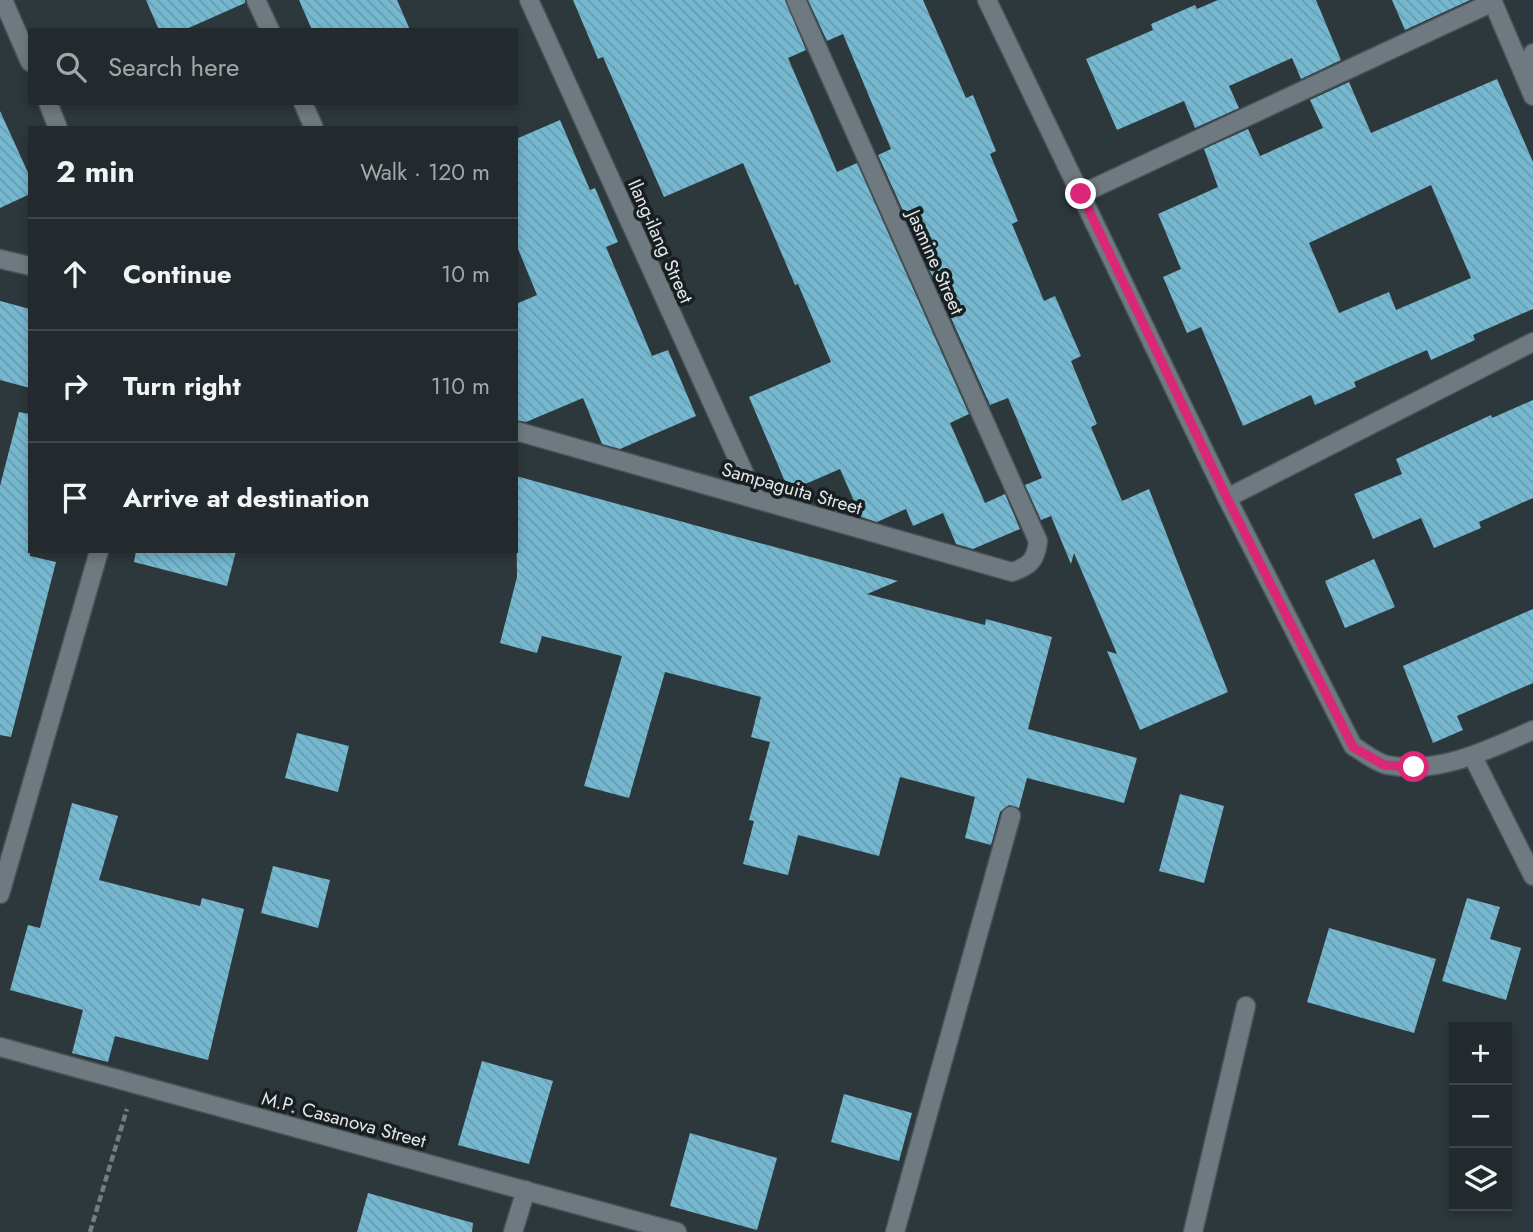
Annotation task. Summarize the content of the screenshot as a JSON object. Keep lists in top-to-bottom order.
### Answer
{
  "streets": {
    "street": [
      "Ilang-ilang Street",
      "Jasmine Street",
      "Sampaguita Street",
      "M.P. Casanova Street"
    ]
  },
  "crossings": [
    ["Ilang-ilang Street", "Sampaguita Street"],
    ["Jasmine Street", "Sampaguita Street"]
  ],
  "page": {
    "search": "Search here",
    "heading": ["2 min", "Walk · 120 m"],
    "list": [
      ["Continue", "10 m"],
      ["Turn right", "110 m"],
      "Arrive at destination"
    ],
    "map_buttons": ["+", "−"]
  }
}
